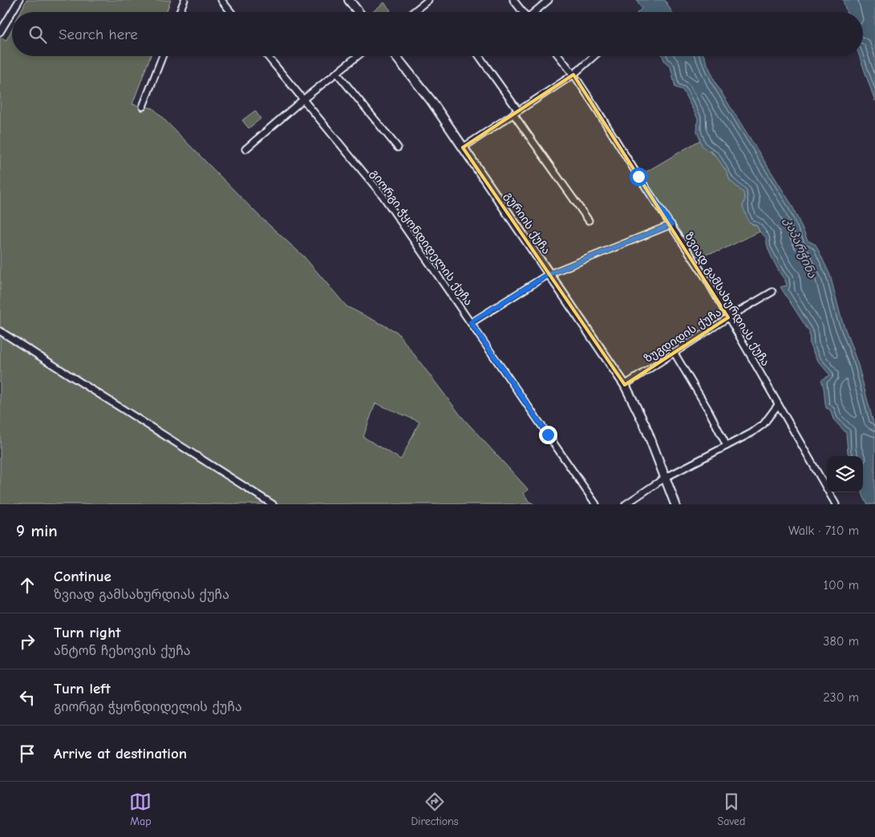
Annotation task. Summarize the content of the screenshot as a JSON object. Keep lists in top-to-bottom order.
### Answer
{
  "streets": {
    "highway": ["გურიის ქუჩა"],
    "street": ["გიორგი ჭყონდიდელის ქუჩა", "ზვიად გამსახურდიას ქუჩა", "ზუგდიდის ქუჩა"]
  },
  "crossings": [
    ["გურიის ქუჩა", "ზუგდიდის ქუჩა"],
    ["ზვიად გამსახურდიას ქუჩა", "ზუგდიდის ქუჩა"]
  ],
  "water": ["კაპარჭინა"],
  "page": {
    "search": "Search here",
    "heading": ["9 min", "Walk · 710 m"],
    "list": [
      ["Continue", "ზვიად გამსახურდიას ქუჩა", "100 m"],
      ["Turn right", "ანტონ ჩეხოვის ქუჩა", "380 m"],
      ["Turn left", "გიორგი ჭყონდიდელის ქუჩა", "230 m"],
      "Arrive at destination"
    ],
    "nav": ["Map", "Directions", "Saved"]
  }
}
